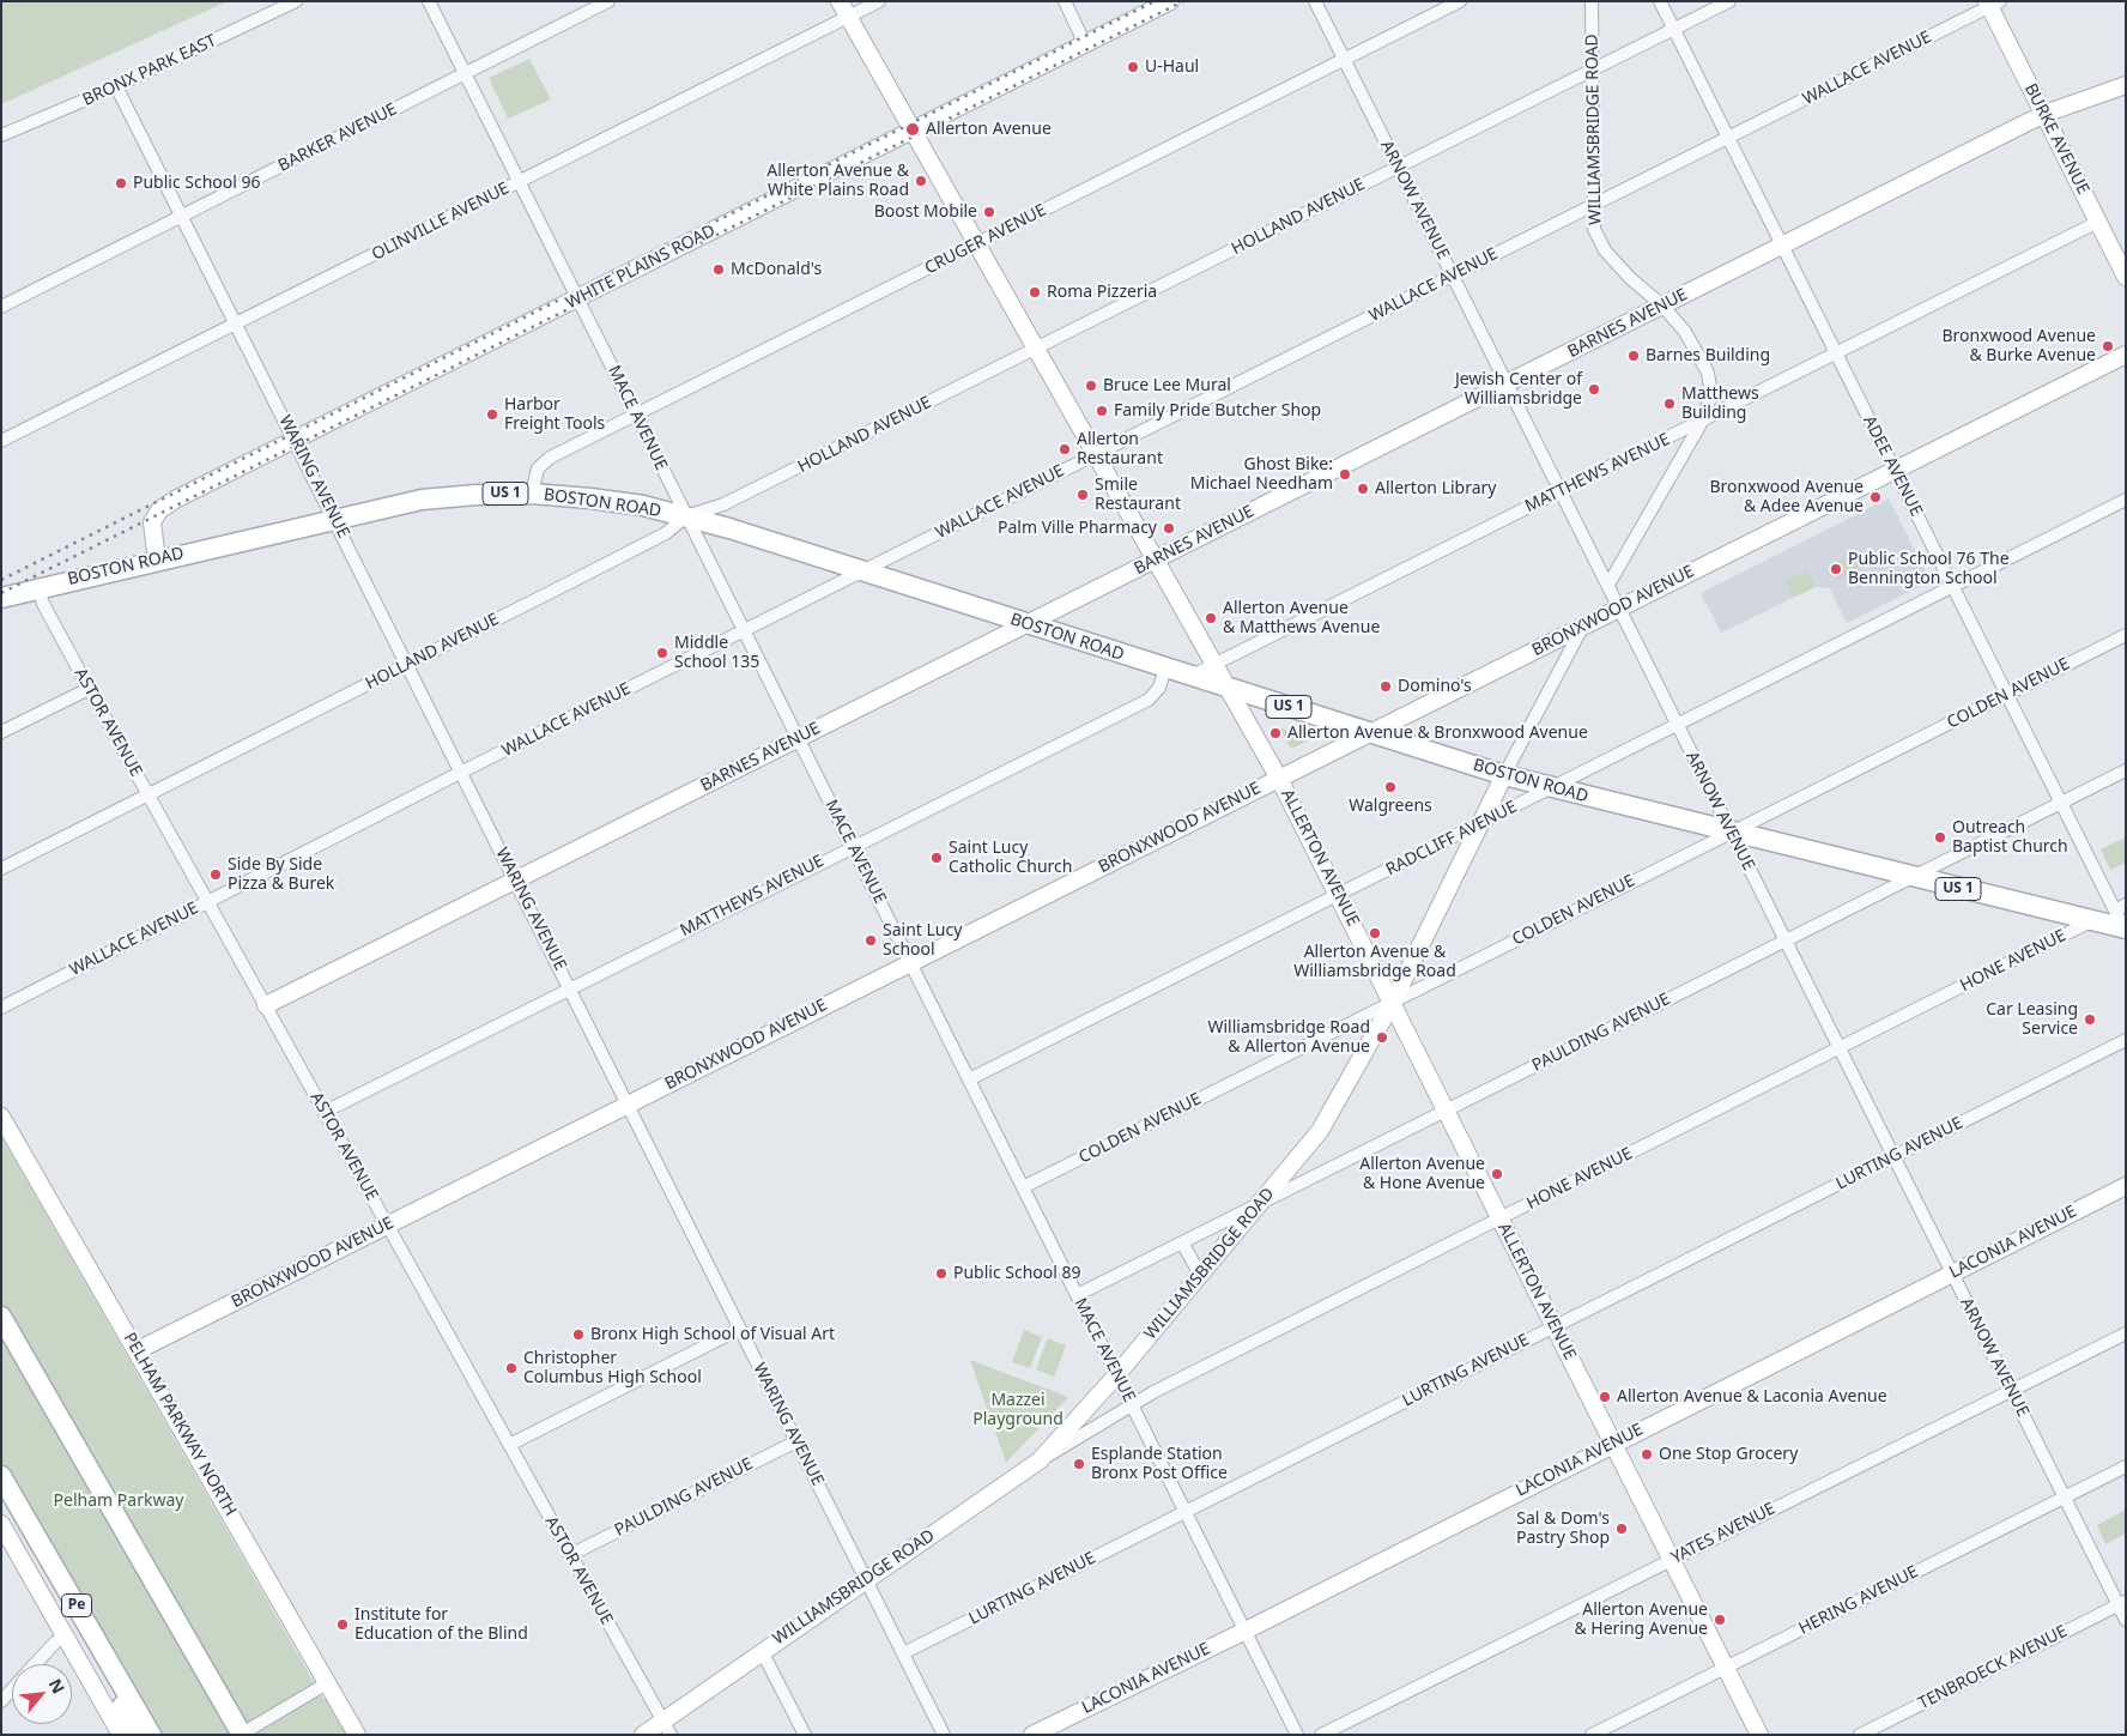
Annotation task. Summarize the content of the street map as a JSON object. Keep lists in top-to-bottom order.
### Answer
{
  "streets": {
    "main road": ["US 1", "BOSTON ROAD", "Pe"],
    "street": [
      "WALLACE AVENUE",
      "BRONX PARK EAST",
      "WILLIAMSBRIDGE ROAD",
      "BARKER AVENUE",
      "BURKE AVENUE",
      "ARNOW AVENUE",
      "HOLLAND AVENUE",
      "OLINVILLE AVENUE",
      "CRUGER AVENUE",
      "WHITE PLAINS ROAD",
      "BARNES AVENUE",
      "MACE AVENUE",
      "ADEE AVENUE",
      "MATTHEWS AVENUE",
      "WARING AVENUE",
      "BRONXWOOD AVENUE",
      "COLDEN AVENUE",
      "ASTOR AVENUE",
      "RADCLIFF AVENUE",
      "ALLERTON AVENUE",
      "HONE AVENUE",
      "PAULDING AVENUE",
      "LURTING AVENUE",
      "LACONIA AVENUE",
      "PELHAM PARKWAY NORTH",
      "YATES AVENUE",
      "HERING AVENUE",
      "TENBROECK AVENUE"
    ]
  },
  "crossings": [
    ["WALLACE AVENUE", "WILLIAMSBRIDGE ROAD"],
    ["WALLACE AVENUE", "BURKE AVENUE"],
    ["WALLACE AVENUE", "ARNOW AVENUE"],
    ["WALLACE AVENUE", "MACE AVENUE"],
    ["WALLACE AVENUE", "ADEE AVENUE"],
    ["WALLACE AVENUE", "WARING AVENUE"],
    ["WALLACE AVENUE", "BOSTON ROAD"],
    ["WALLACE AVENUE", "ASTOR AVENUE"],
    ["WALLACE AVENUE", "ALLERTON AVENUE"],
    ["BRONX PARK EAST", "WARING AVENUE"],
    ["WILLIAMSBRIDGE ROAD", "ARNOW AVENUE"],
    ["WILLIAMSBRIDGE ROAD", "HOLLAND AVENUE"],
    ["WILLIAMSBRIDGE ROAD", "BARNES AVENUE"],
    ["WILLIAMSBRIDGE ROAD", "MACE AVENUE"],
    ["WILLIAMSBRIDGE ROAD", "MATTHEWS AVENUE"],
    ["WILLIAMSBRIDGE ROAD", "WARING AVENUE"],
    ["WILLIAMSBRIDGE ROAD", "BOSTON ROAD"],
    ["WILLIAMSBRIDGE ROAD", "BRONXWOOD AVENUE"],
    ["WILLIAMSBRIDGE ROAD", "COLDEN AVENUE"],
    ["WILLIAMSBRIDGE ROAD", "ASTOR AVENUE"],
    ["WILLIAMSBRIDGE ROAD", "RADCLIFF AVENUE"],
    ["WILLIAMSBRIDGE ROAD", "ALLERTON AVENUE"],
    ["WILLIAMSBRIDGE ROAD", "HONE AVENUE"],
    ["WILLIAMSBRIDGE ROAD", "PAULDING AVENUE"],
    ["BARKER AVENUE", "MACE AVENUE"],
    ["BARKER AVENUE", "WARING AVENUE"],
    ["BURKE AVENUE", "BARNES AVENUE"],
    ["BURKE AVENUE", "MATTHEWS AVENUE"],
    ["ARNOW AVENUE", "HOLLAND AVENUE"],
    ["ARNOW AVENUE", "CRUGER AVENUE"],
    ["ARNOW AVENUE", "BARNES AVENUE"],
    ["ARNOW AVENUE", "MATTHEWS AVENUE"],
    ["ARNOW AVENUE", "BOSTON ROAD"],
    ["ARNOW AVENUE", "BRONXWOOD AVENUE"],
    ["ARNOW AVENUE", "COLDEN AVENUE"],
    ["ARNOW AVENUE", "RADCLIFF AVENUE"],
    ["ARNOW AVENUE", "HONE AVENUE"],
    ["ARNOW AVENUE", "PAULDING AVENUE"],
    ["ARNOW AVENUE", "LURTING AVENUE"],
    ["ARNOW AVENUE", "LACONIA AVENUE"],
    ["ARNOW AVENUE", "YATES AVENUE"],
    ["ARNOW AVENUE", "HERING AVENUE"],
    ["ARNOW AVENUE", "TENBROECK AVENUE"],
    ["HOLLAND AVENUE", "MACE AVENUE"],
    ["HOLLAND AVENUE", "ADEE AVENUE"],
    ["HOLLAND AVENUE", "WARING AVENUE"],
    ["HOLLAND AVENUE", "BOSTON ROAD"],
    ["HOLLAND AVENUE", "ASTOR AVENUE"],
    ["HOLLAND AVENUE", "ALLERTON AVENUE"],
    ["OLINVILLE AVENUE", "MACE AVENUE"],
    ["OLINVILLE AVENUE", "WARING AVENUE"],
    ["OLINVILLE AVENUE", "ALLERTON AVENUE"],
    ["CRUGER AVENUE", "MACE AVENUE"],
    ["CRUGER AVENUE", "BOSTON ROAD"],
    ["CRUGER AVENUE", "ALLERTON AVENUE"],
    ["WHITE PLAINS ROAD", "MACE AVENUE"],
    ["WHITE PLAINS ROAD", "WARING AVENUE"],
    ["WHITE PLAINS ROAD", "BOSTON ROAD"],
    ["WHITE PLAINS ROAD", "ALLERTON AVENUE"],
    ["BARNES AVENUE", "MACE AVENUE"],
    ["BARNES AVENUE", "ADEE AVENUE"],
    ["BARNES AVENUE", "WARING AVENUE"],
    ["BARNES AVENUE", "BOSTON ROAD"],
    ["BARNES AVENUE", "ASTOR AVENUE"],
    ["BARNES AVENUE", "ALLERTON AVENUE"],
    ["MACE AVENUE", "MATTHEWS AVENUE"],
    ["MACE AVENUE", "BOSTON ROAD"],
    ["MACE AVENUE", "BRONXWOOD AVENUE"],
    ["MACE AVENUE", "COLDEN AVENUE"],
    ["MACE AVENUE", "RADCLIFF AVENUE"],
    ["MACE AVENUE", "HONE AVENUE"],
    ["MACE AVENUE", "PAULDING AVENUE"],
    ["MACE AVENUE", "LURTING AVENUE"],
    ["MACE AVENUE", "LACONIA AVENUE"],
    ["ADEE AVENUE", "MATTHEWS AVENUE"],
    ["ADEE AVENUE", "BOSTON ROAD"],
    ["ADEE AVENUE", "BRONXWOOD AVENUE"],
    ["ADEE AVENUE", "COLDEN AVENUE"],
    ["ADEE AVENUE", "RADCLIFF AVENUE"],
    ["ADEE AVENUE", "PAULDING AVENUE"],
    ["MATTHEWS AVENUE", "WARING AVENUE"],
    ["MATTHEWS AVENUE", "BOSTON ROAD"],
    ["MATTHEWS AVENUE", "ASTOR AVENUE"],
    ["MATTHEWS AVENUE", "ALLERTON AVENUE"],
    ["WARING AVENUE", "BOSTON ROAD"],
    ["WARING AVENUE", "BRONXWOOD AVENUE"],
    ["WARING AVENUE", "PAULDING AVENUE"],
    ["WARING AVENUE", "LURTING AVENUE"],
    ["BOSTON ROAD", "BRONXWOOD AVENUE"],
    ["BOSTON ROAD", "COLDEN AVENUE"],
    ["BOSTON ROAD", "ASTOR AVENUE"],
    ["BOSTON ROAD", "RADCLIFF AVENUE"],
    ["BOSTON ROAD", "ALLERTON AVENUE"],
    ["BOSTON ROAD", "HONE AVENUE"],
    ["BOSTON ROAD", "PAULDING AVENUE"],
    ["BRONXWOOD AVENUE", "ASTOR AVENUE"],
    ["BRONXWOOD AVENUE", "ALLERTON AVENUE"],
    ["BRONXWOOD AVENUE", "PELHAM PARKWAY NORTH"],
    ["COLDEN AVENUE", "ALLERTON AVENUE"],
    ["ASTOR AVENUE", "PAULDING AVENUE"],
    ["RADCLIFF AVENUE", "ALLERTON AVENUE"],
    ["ALLERTON AVENUE", "HONE AVENUE"],
    ["ALLERTON AVENUE", "PAULDING AVENUE"],
    ["ALLERTON AVENUE", "LURTING AVENUE"],
    ["ALLERTON AVENUE", "LACONIA AVENUE"],
    ["ALLERTON AVENUE", "YATES AVENUE"],
    ["ALLERTON AVENUE", "HERING AVENUE"]
  ],
  "parks": ["Mazzei Playground", "Pelham Parkway"],
  "places": [
    "U-Haul",
    "Allerton Avenue",
    "Allerton Avenue & White Plains Road",
    "Public School 96",
    "Boost Mobile",
    "McDonald's",
    "Roma Pizzeria",
    "Bronxwood Avenue & Burke Avenue",
    "Barnes Building",
    "Bruce Lee Mural",
    "Jewish Center of Williamsbridge",
    "Matthews Building",
    "Family Pride Butcher Shop",
    "Harbor Freight Tools",
    "Allerton Restaurant",
    "Ghost Bike: Michael Needham",
    "Allerton Library",
    "Smile Restaurant",
    "Bronxwood Avenue & Adee Avenue",
    "Palm Ville Pharmacy",
    "Public School 76 The Bennington School",
    "Allerton Avenue & Matthews Avenue",
    "Middle School 135",
    "Domino's",
    "Allerton Avenue & Bronxwood Avenue",
    "Walgreens",
    "Outreach Baptist Church",
    "Saint Lucy Catholic Church",
    "Side By Side Pizza & Burek",
    "Allerton Avenue & Williamsbridge Road",
    "Saint Lucy School",
    "Car Leasing Service",
    "Williamsbridge Road & Allerton Avenue",
    "Allerton Avenue & Hone Avenue",
    "Public School 89",
    "Bronx High School of Visual Art",
    "Christopher Columbus High School",
    "Allerton Avenue & Laconia Avenue",
    "One Stop Grocery",
    "Esplande Station Bronx Post Office",
    "Sal & Dom's Pastry Shop",
    "Allerton Avenue & Hering Avenue",
    "Institute for Education of the Blind"
  ],
  "north": "top right"
}
